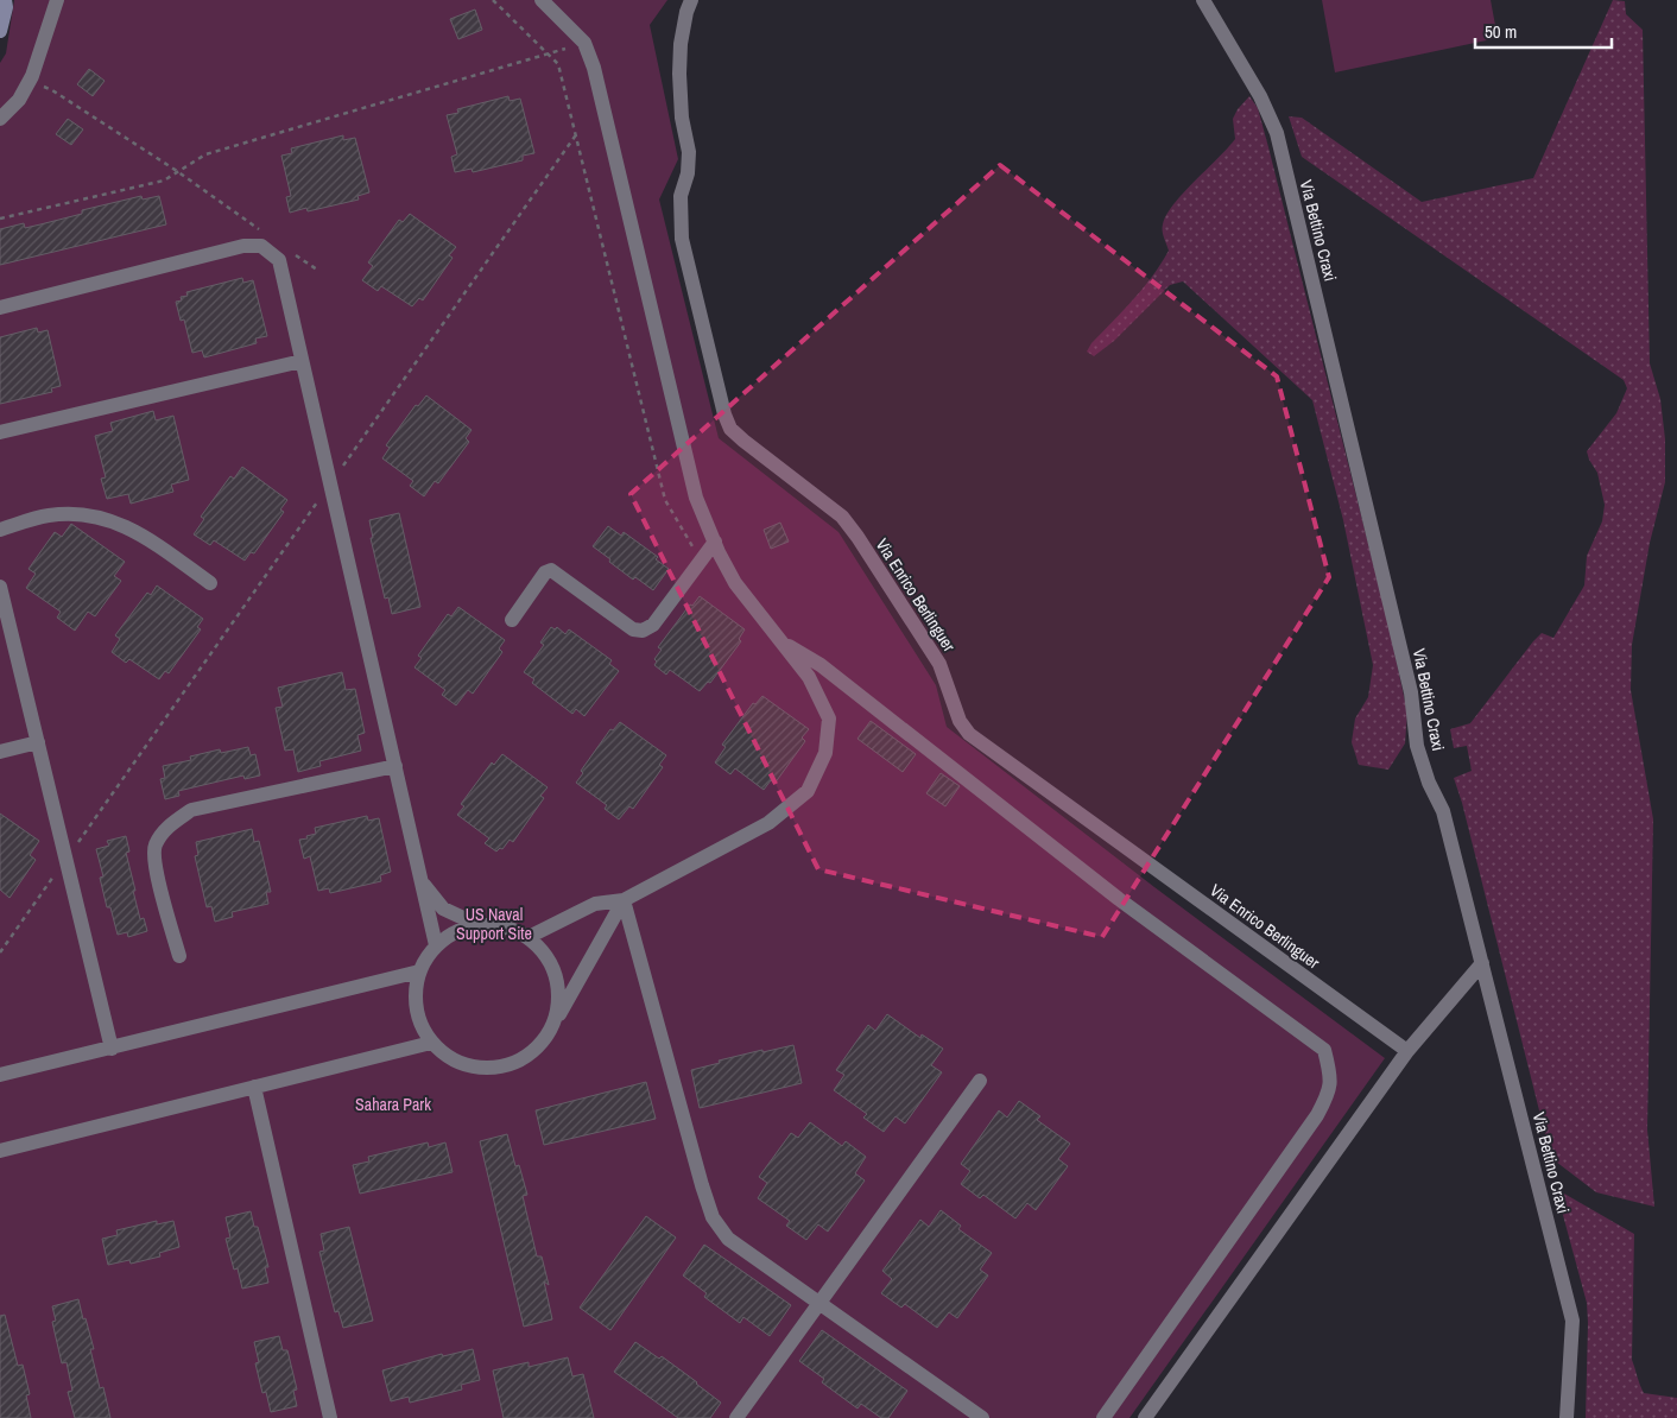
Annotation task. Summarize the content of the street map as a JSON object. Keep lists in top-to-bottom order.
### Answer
{
  "streets": {
    "street": ["Via Bettino Craxi", "Via Enrico Berlinguer"]
  },
  "parks": ["US Naval Support Site", "Sahara Park"],
  "scale_bar": "50 m"
}
